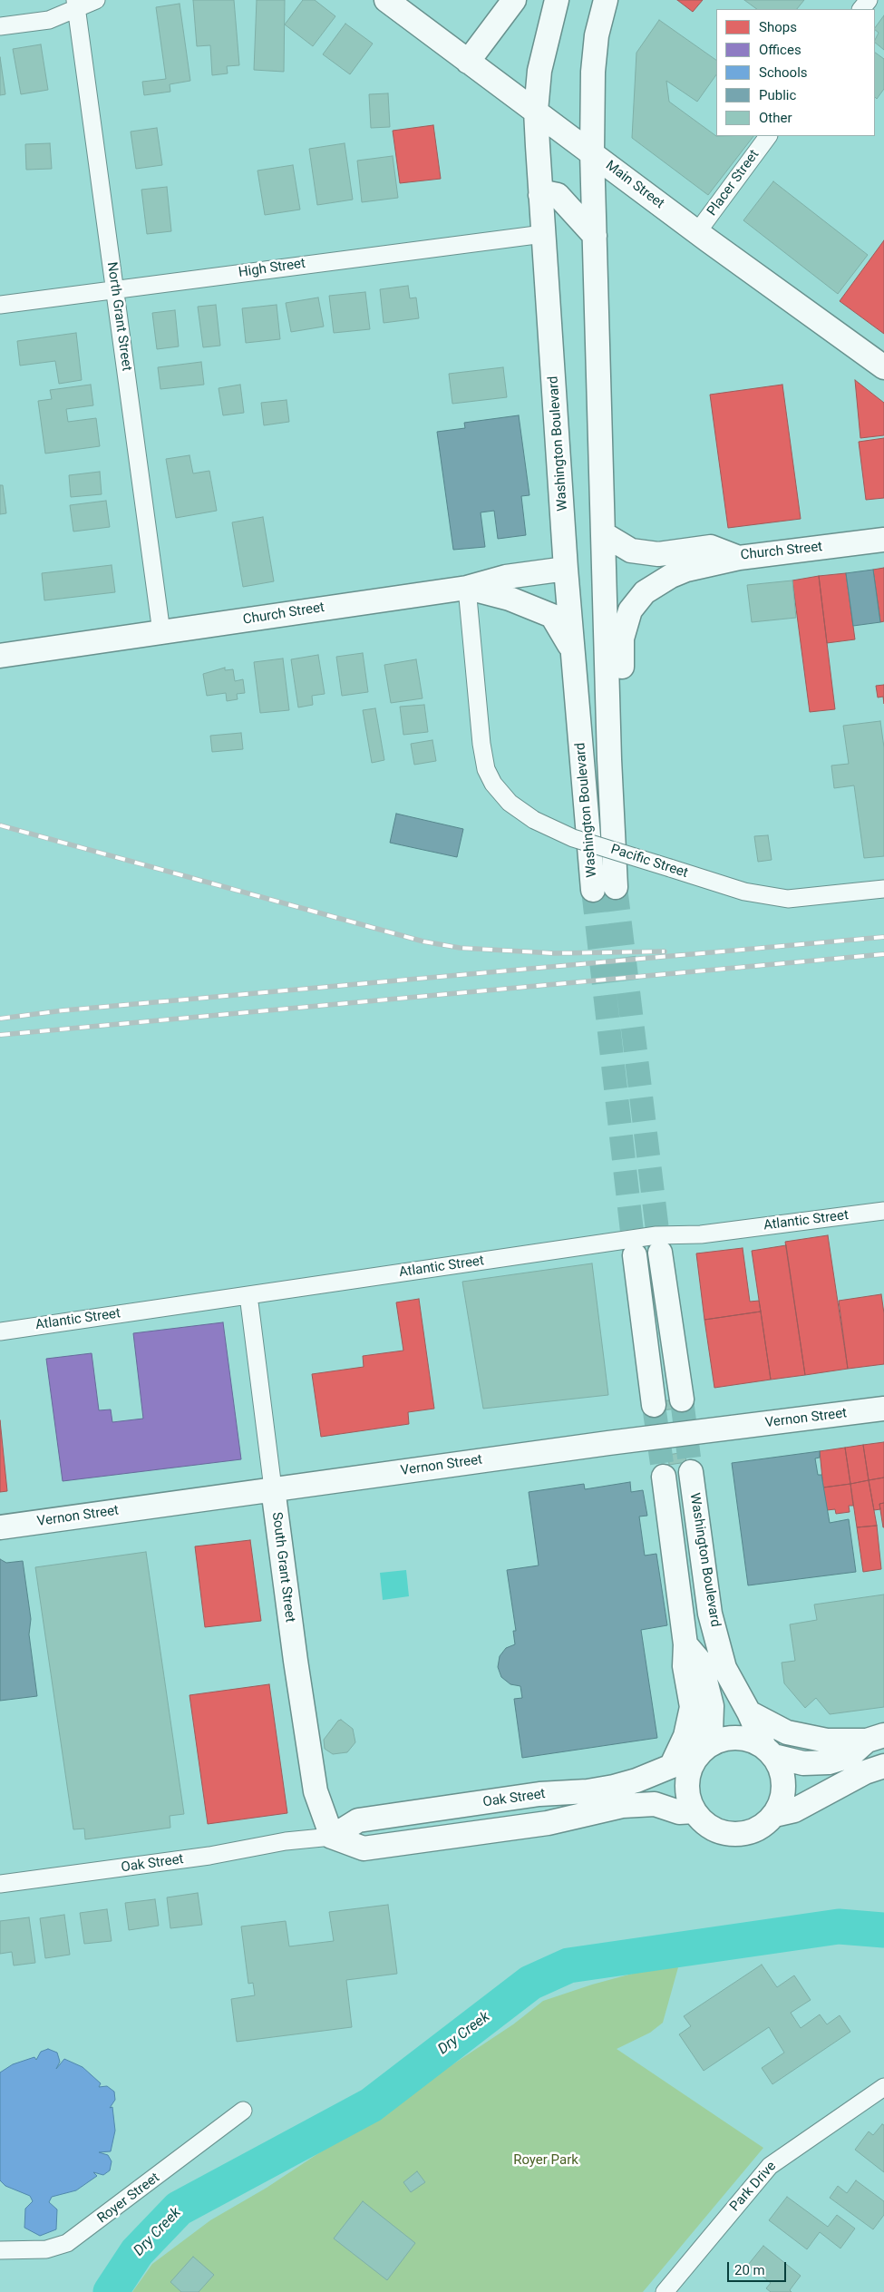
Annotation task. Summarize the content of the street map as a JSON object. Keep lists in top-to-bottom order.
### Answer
{
  "streets": {
    "main road": [
      "Main Street",
      "Washington Boulevard",
      "Church Street",
      "Vernon Street",
      "South Grant Street",
      "Oak Street"
    ],
    "street": [
      "Placer Street",
      "High Street",
      "North Grant Street",
      "Pacific Street",
      "Atlantic Street",
      "Park Drive",
      "Royer Street"
    ]
  },
  "crossings": [
    ["Placer Street", "Main Street"],
    ["Main Street", "Washington Boulevard"],
    ["High Street", "North Grant Street"],
    ["High Street", "Washington Boulevard"],
    ["North Grant Street", "Church Street"],
    ["Washington Boulevard", "Church Street"],
    ["Washington Boulevard", "Oak Street"],
    ["Church Street", "Pacific Street"],
    ["Atlantic Street", "South Grant Street"],
    ["Vernon Street", "South Grant Street"],
    ["South Grant Street", "Oak Street"]
  ],
  "water": ["Dry Creek"],
  "parks": ["Royer Park"],
  "legend": [
    "Shops",
    "Offices",
    "Schools",
    "Public",
    "Other"
  ],
  "scale_bar": "20 m"
}
